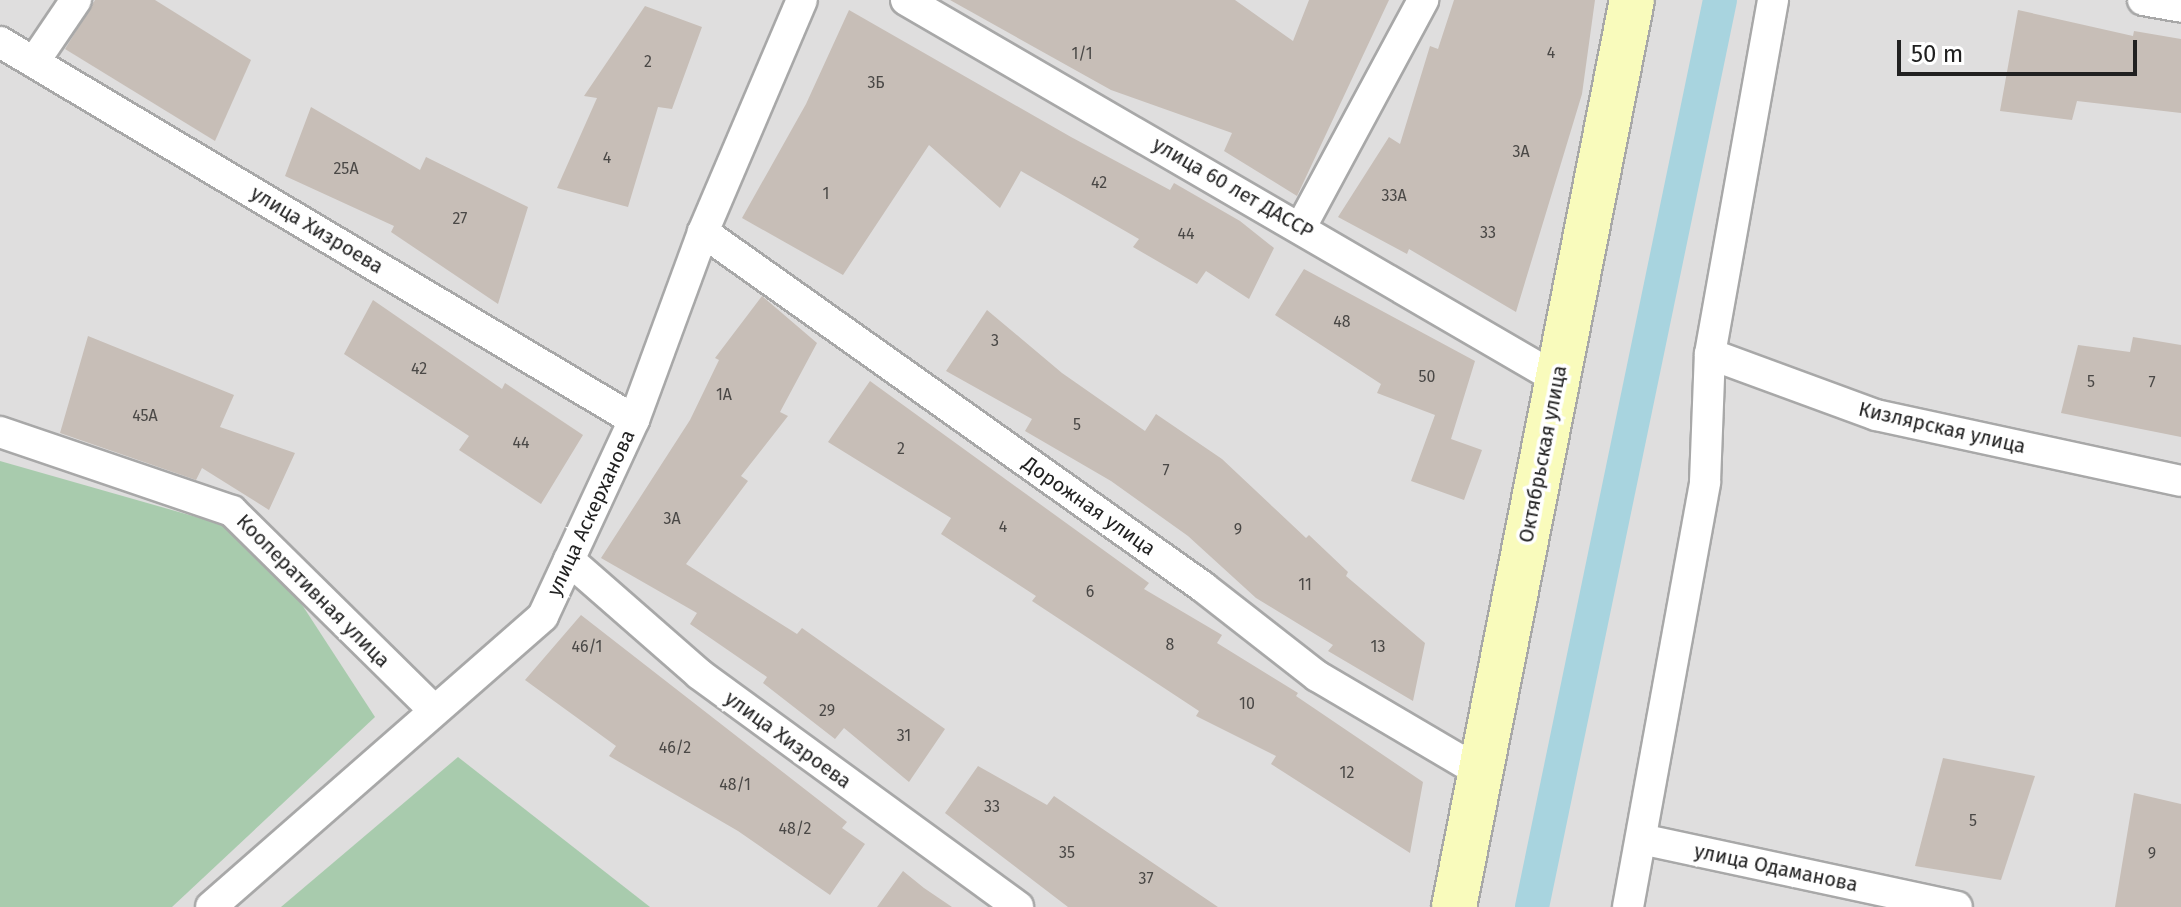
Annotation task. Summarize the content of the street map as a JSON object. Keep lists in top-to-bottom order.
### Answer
{
  "streets": {
    "street": [
      "улица 60 лет ДАССР",
      "улица Хизроева",
      "Кизлярская улица",
      "Октябрьская улица",
      "Дорожная улица",
      "улица Аскерханова",
      "Кооперативная улица",
      "улица Одаманова"
    ]
  },
  "crossings": [
    ["улица 60 лет ДАССР", "Октябрьская улица"],
    ["улица Хизроева", "улица Аскерханова"],
    ["Октябрьская улица", "Дорожная улица"],
    ["Дорожная улица", "улица Аскерханова"],
    ["улица Аскерханова", "Кооперативная улица"]
  ],
  "house_numbers": [
    "4",
    "1/1",
    "2",
    "3Б",
    "3А",
    "4",
    "25А",
    "42",
    "1",
    "33А",
    "27",
    "33",
    "44",
    "48",
    "3",
    "42",
    "50",
    "5",
    "7",
    "1А",
    "45А",
    "5",
    "44",
    "2",
    "7",
    "3А",
    "4",
    "9",
    "11",
    "6",
    "8",
    "46/1",
    "13",
    "10",
    "29",
    "31",
    "46/2",
    "12",
    "48/1",
    "33",
    "5",
    "48/2",
    "35",
    "9",
    "37"
  ],
  "scale_bar": "50 m"
}
